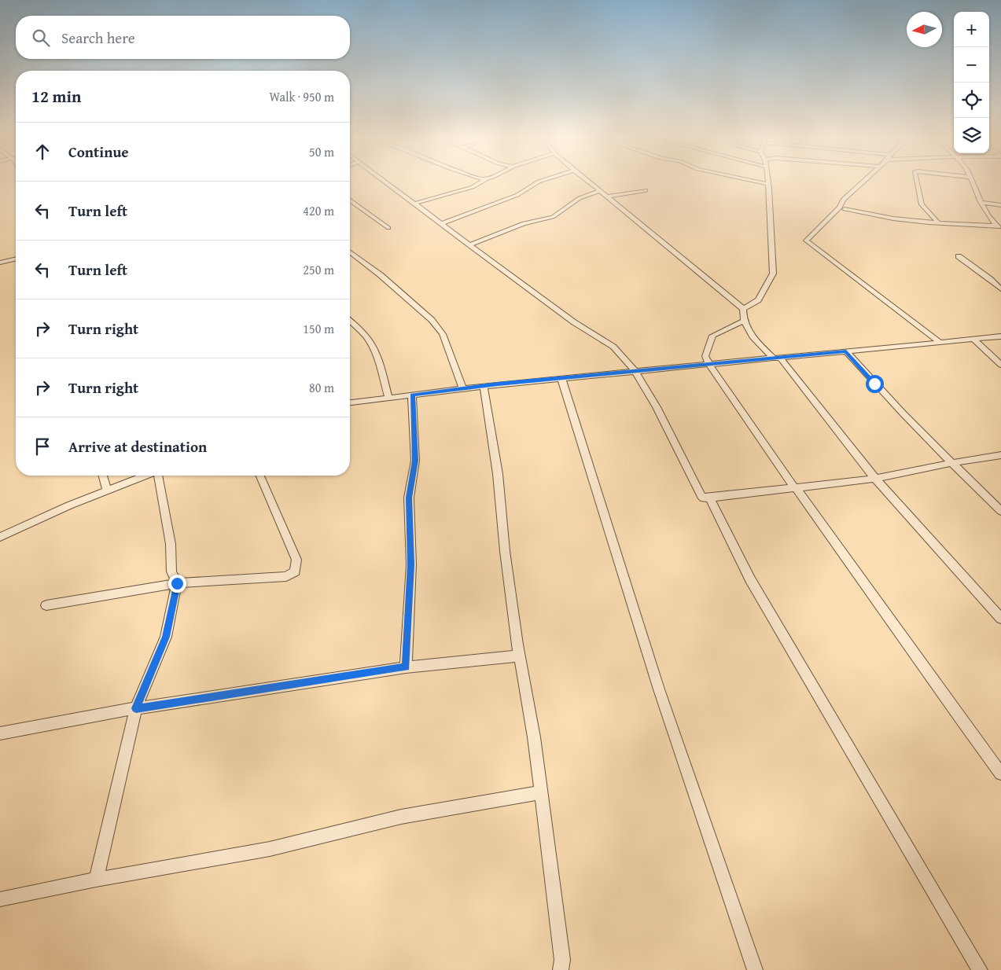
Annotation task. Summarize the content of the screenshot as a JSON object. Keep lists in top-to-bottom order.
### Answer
{
  "north": "left",
  "page": {
    "map_buttons": ["+", "−"],
    "search": "Search here",
    "heading": ["12 min", "Walk · 950 m"],
    "list": [
      ["Continue", "50 m"],
      ["Turn left", "420 m"],
      ["Turn left", "250 m"],
      ["Turn right", "150 m"],
      ["Turn right", "80 m"],
      "Arrive at destination"
    ]
  }
}
